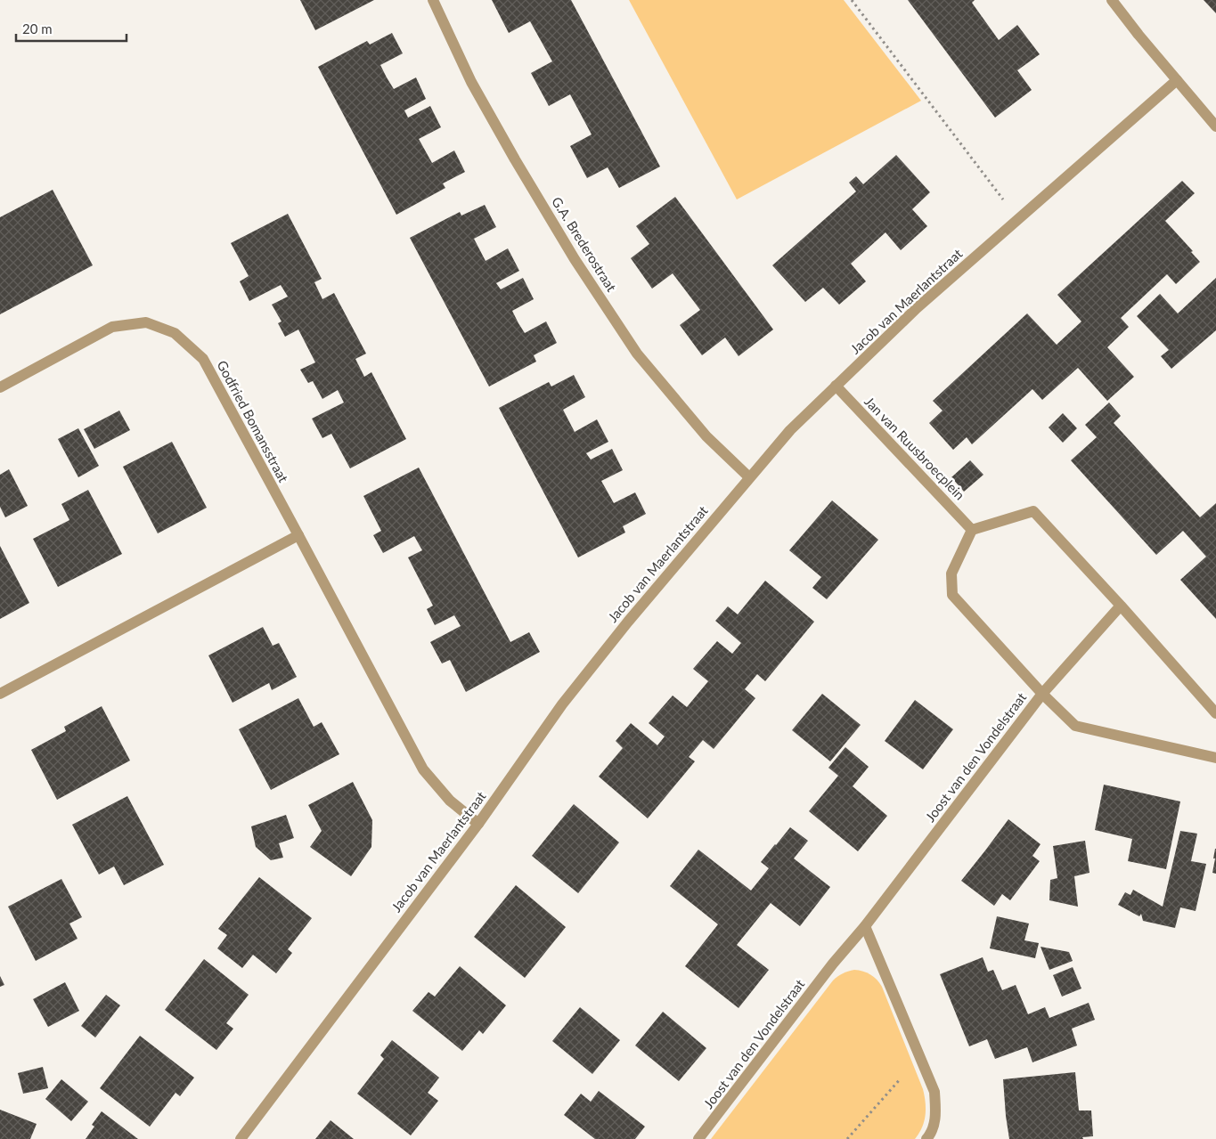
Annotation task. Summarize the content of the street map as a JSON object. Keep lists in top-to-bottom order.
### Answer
{
  "streets": {
    "street": [
      "G.A. Brederostraat",
      "Jacob van Maerlantstraat",
      "Godfried Bomansstraat",
      "Jan van Ruusbroecplein",
      "Joost van den Vondelstraat"
    ]
  },
  "crossings": [
    ["G.A. Brederostraat", "Jacob van Maerlantstraat"],
    ["Jacob van Maerlantstraat", "Godfried Bomansstraat"],
    ["Jacob van Maerlantstraat", "Jan van Ruusbroecplein"]
  ],
  "scale_bar": "20 m"
}
